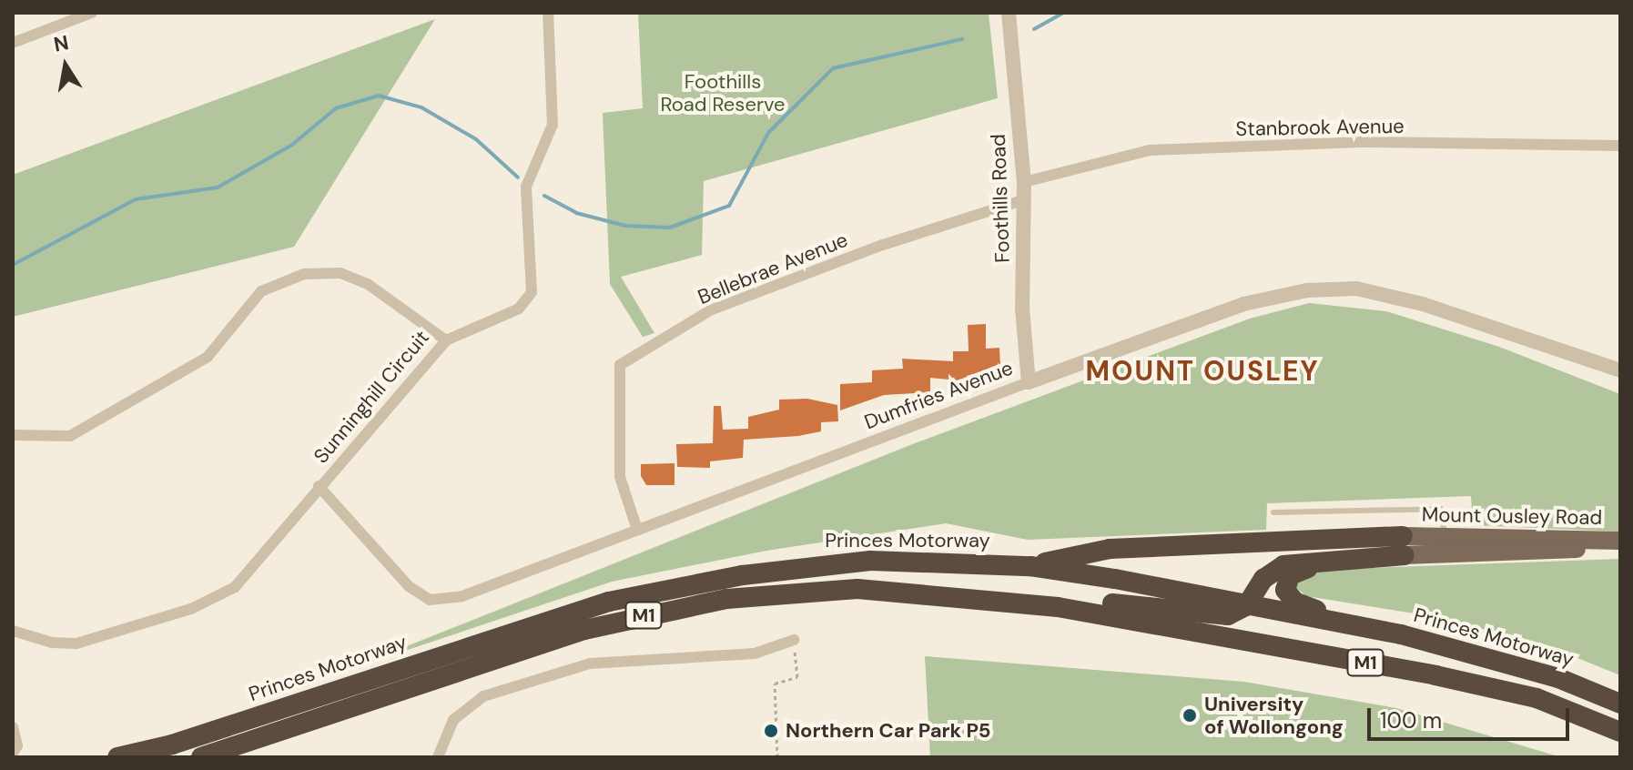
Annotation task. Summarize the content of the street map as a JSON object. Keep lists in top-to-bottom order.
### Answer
{
  "streets": {
    "highway": ["Princes Motorway", "M1"],
    "main road": ["Mount Ousley Road"],
    "street": [
      "Stanbrook Avenue",
      "Foothills Road",
      "Bellebrae Avenue",
      "Dumfries Avenue",
      "Sunninghill Circuit"
    ]
  },
  "crossings": [
    ["Stanbrook Avenue", "Foothills Road"],
    ["Foothills Road", "Bellebrae Avenue"],
    ["Foothills Road", "Dumfries Avenue"],
    ["Bellebrae Avenue", "Dumfries Avenue"],
    ["Dumfries Avenue", "Sunninghill Circuit"]
  ],
  "districts": ["MOUNT OUSLEY"],
  "parks": ["Foothills Road Reserve"],
  "places": ["University of Wollongong", "Northern Car Park P5"],
  "scale_bar": "100 m",
  "north": "top"
}
